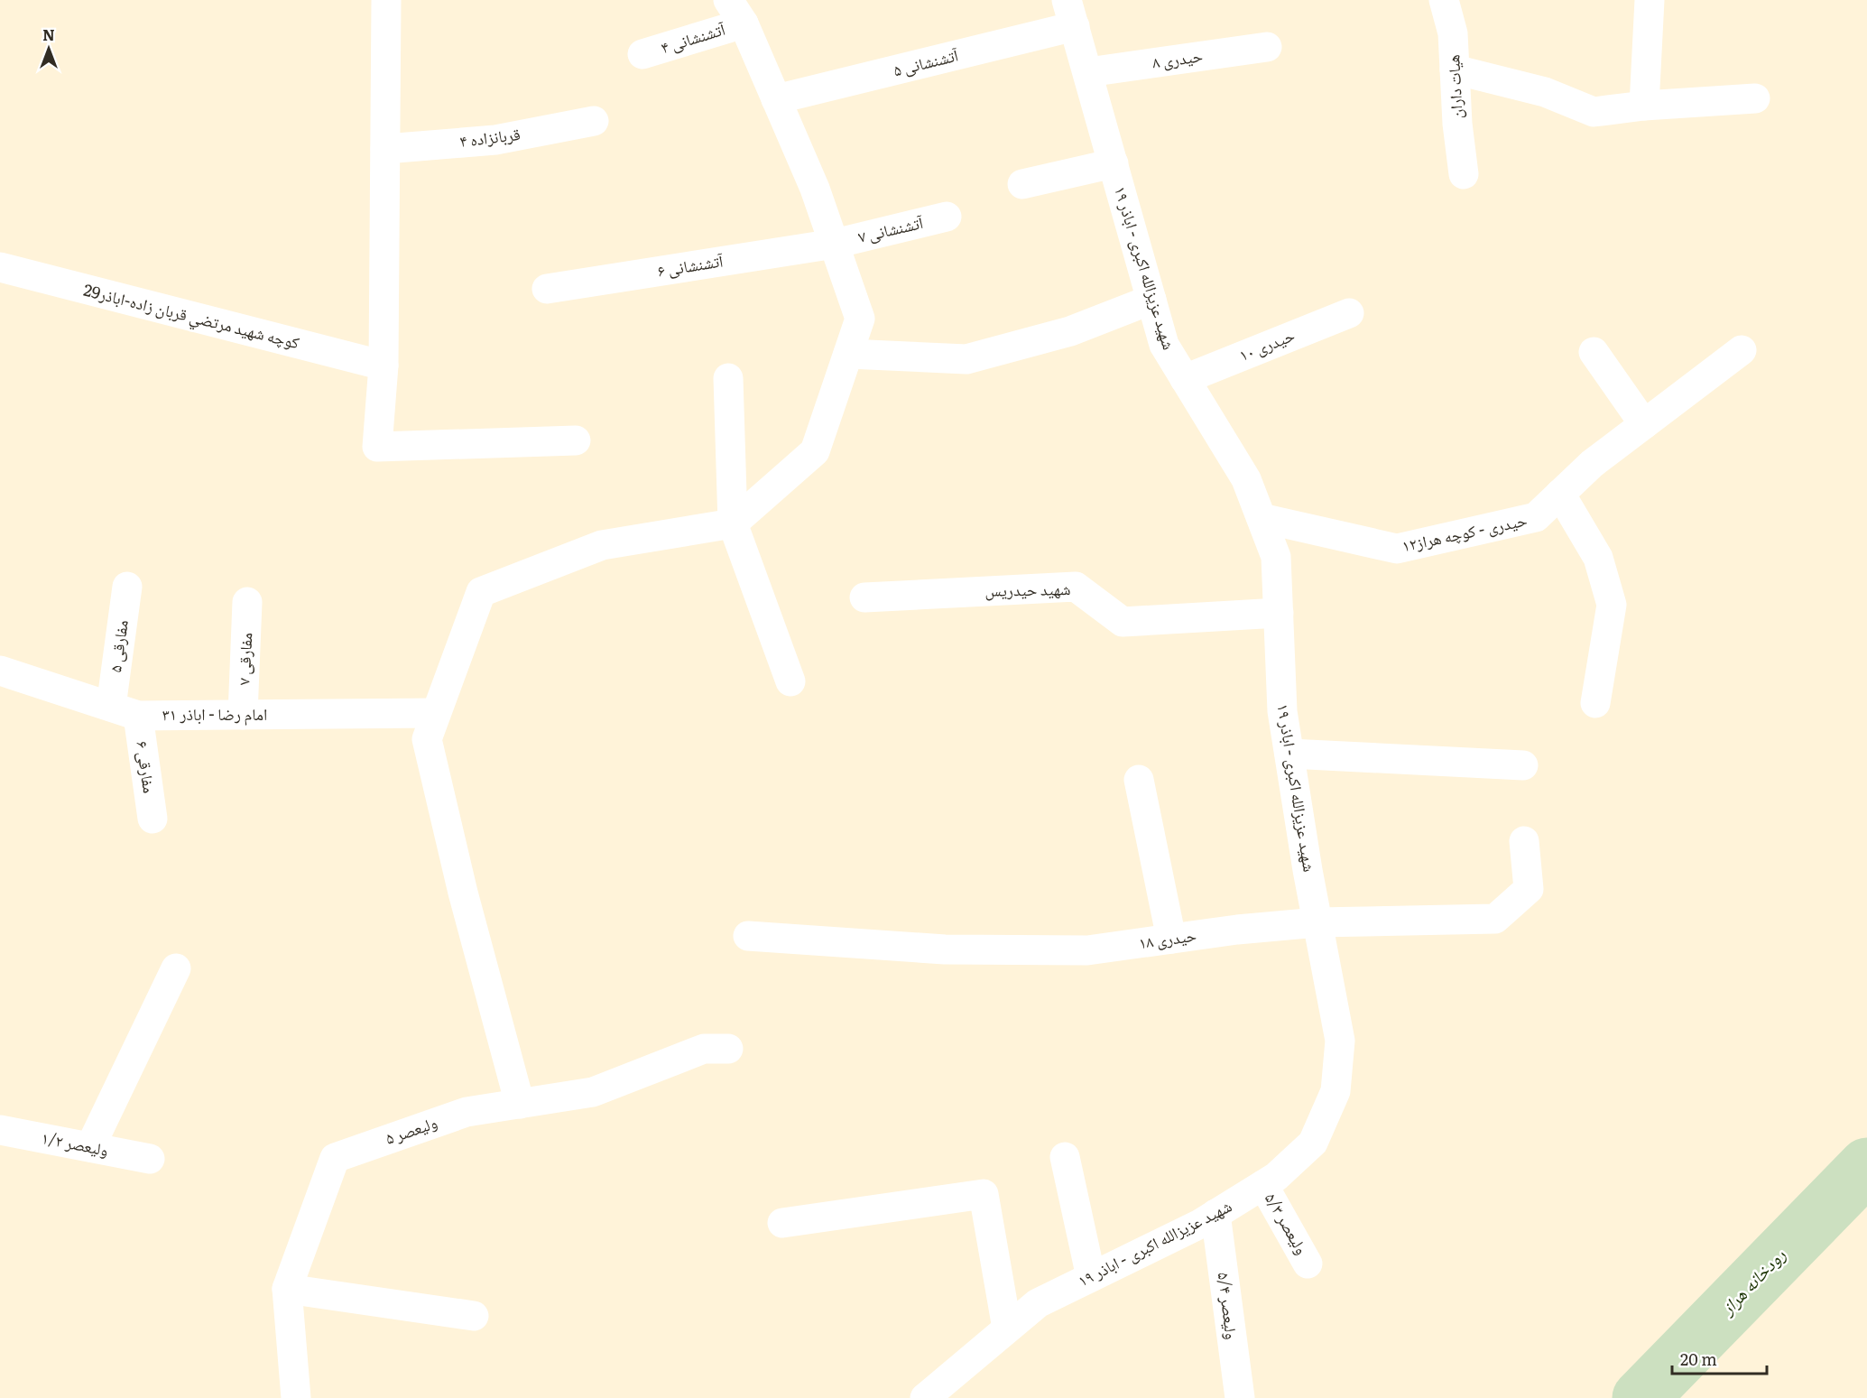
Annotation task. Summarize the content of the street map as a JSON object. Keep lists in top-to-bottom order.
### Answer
{
  "streets": {
    "street": [
      "آتشنشانی ۴",
      "حیدری ۸",
      "آتشنشانی ۵",
      "هیات داران",
      "قربانزاده ۴",
      "آتشنشانی ۷",
      "آتشنشانی ۶",
      "شهید عزیزالله اکبری - اباذر ۱۹",
      "كوچه شهيد مرتضي قربان زاده-اباذر29",
      "حیدری ۱۰",
      "حیدری - كوچه هراز۱۲",
      "شهید حیدریس",
      "مفارقی ۵",
      "مفارقی ۷",
      "امام رضا - اباذر ۳۱",
      "مفارقی ۶",
      "حیدری ۱۸",
      "ولیعصر ۵",
      "ولیعصر ۱/۲",
      "ولیعصر ۵/۳",
      "ولیعصر ۵/۴"
    ]
  },
  "crossings": [
    ["حیدری ۸", "شهید عزیزالله اکبری - اباذر ۱۹"],
    ["آتشنشانی ۵", "شهید عزیزالله اکبری - اباذر ۱۹"],
    ["آتشنشانی ۷", "آتشنشانی ۶"],
    ["شهید عزیزالله اکبری - اباذر ۱۹", "حیدری ۱۰"],
    ["شهید عزیزالله اکبری - اباذر ۱۹", "حیدری - كوچه هراز۱۲"],
    ["شهید عزیزالله اکبری - اباذر ۱۹", "شهید حیدریس"],
    ["شهید عزیزالله اکبری - اباذر ۱۹", "حیدری ۱۸"],
    ["شهید عزیزالله اکبری - اباذر ۱۹", "ولیعصر ۵/۳"],
    ["شهید عزیزالله اکبری - اباذر ۱۹", "ولیعصر ۵/۴"],
    ["مفارقی ۵", "امام رضا - اباذر ۳۱"],
    ["مفارقی ۵", "مفارقی ۶"],
    ["مفارقی ۷", "امام رضا - اباذر ۳۱"],
    ["امام رضا - اباذر ۳۱", "مفارقی ۶"]
  ],
  "water": ["رودخانه هراز"],
  "scale_bar": "20 m",
  "north": "top"
}
